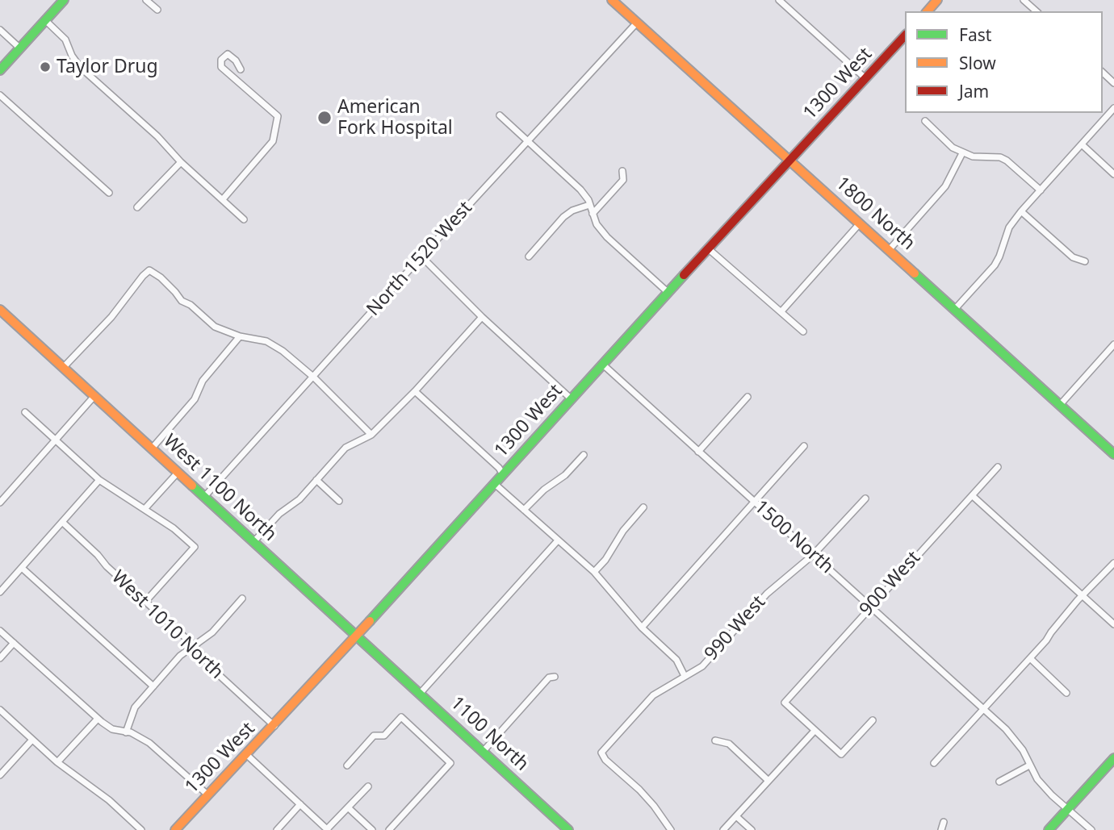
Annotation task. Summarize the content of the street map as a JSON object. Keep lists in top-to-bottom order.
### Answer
{
  "streets": {
    "street": [
      "1300 West",
      "1800 North",
      "North 1520 West",
      "West 1100 North",
      "1500 North",
      "900 West",
      "West 1010 North",
      "990 West",
      "1100 North"
    ]
  },
  "crossings": [
    ["1300 West", "1800 North"],
    ["1300 West", "West 1100 North"],
    ["1300 West", "1500 North"],
    ["1300 West", "West 1010 North"],
    ["1800 North", "North 1520 West"],
    ["North 1520 West", "West 1100 North"],
    ["West 1100 North", "1100 North"],
    ["1500 North", "900 West"],
    ["1500 North", "990 West"]
  ],
  "places": ["Taylor Drug", "American Fork Hospital"],
  "legend": ["Fast", "Slow", "Jam"]
}
